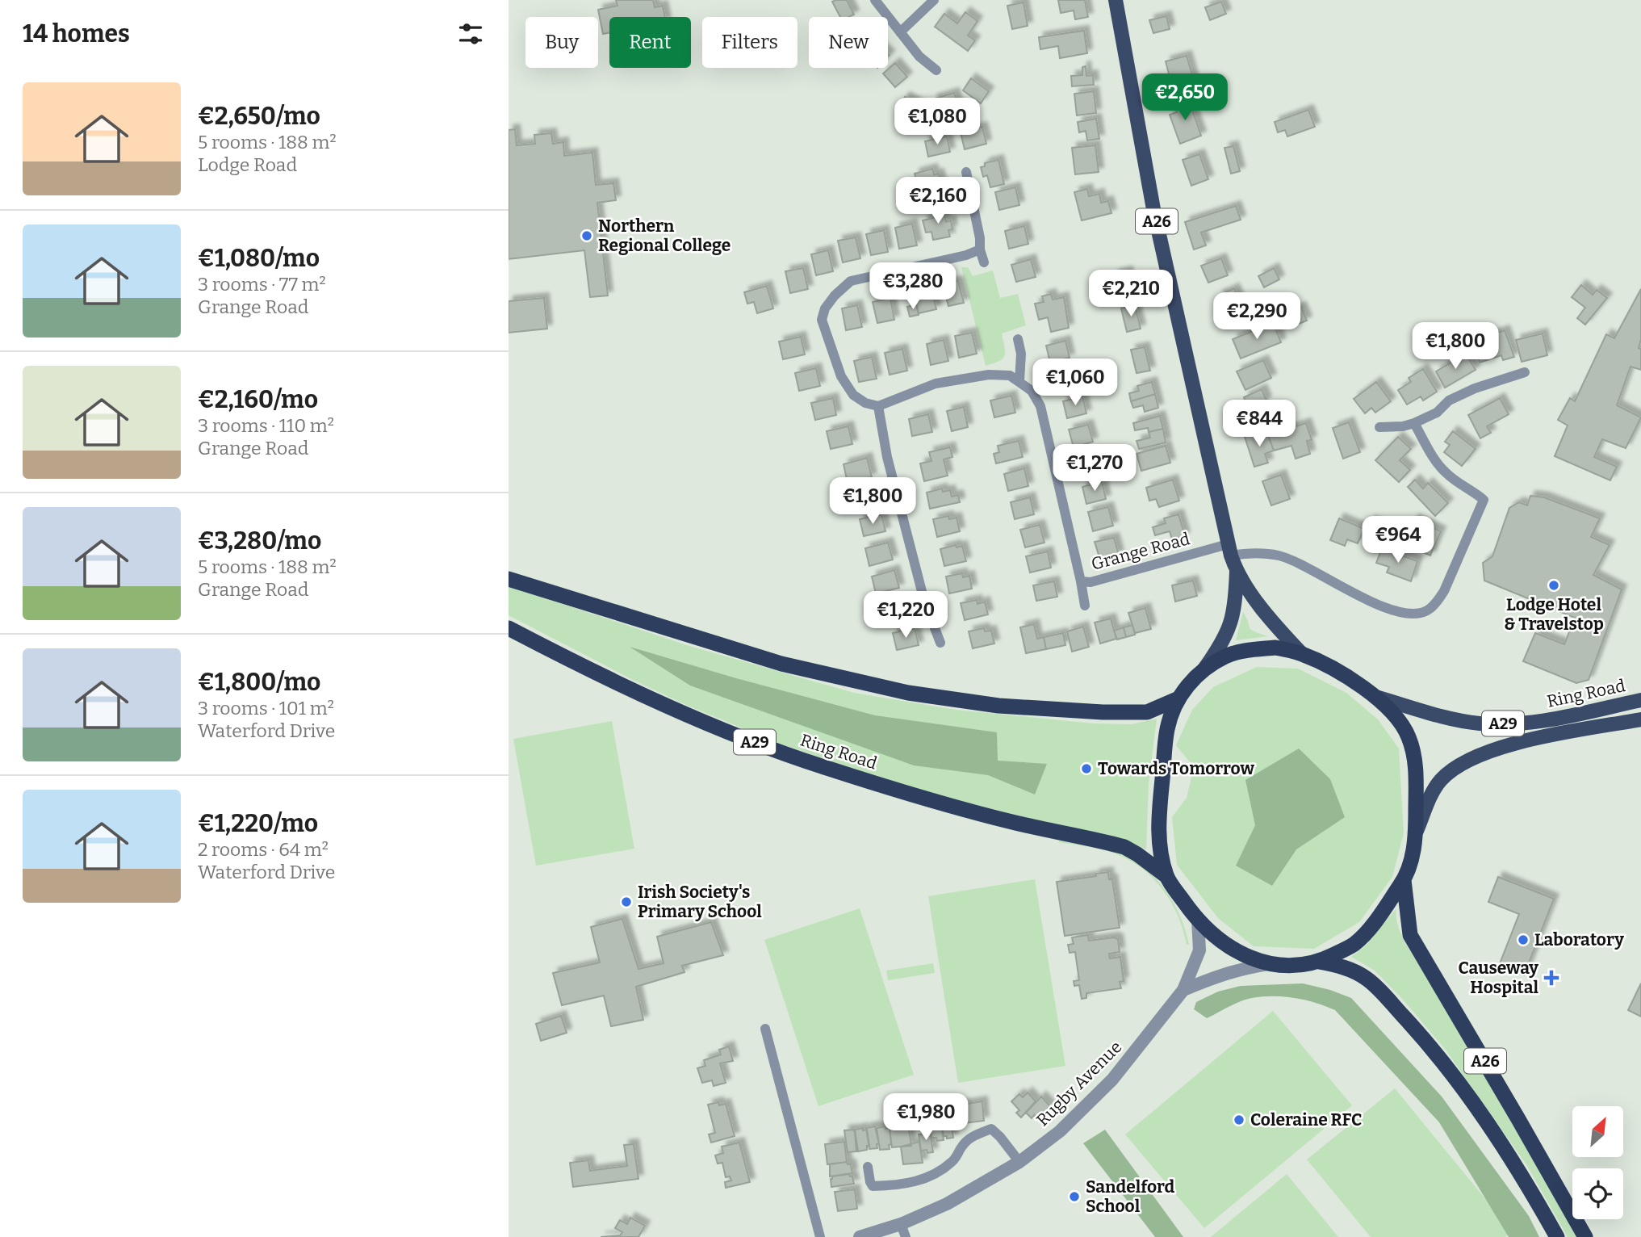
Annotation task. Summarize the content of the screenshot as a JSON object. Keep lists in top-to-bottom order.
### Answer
{
  "streets": {
    "highway": ["A26", "Ring Road", "A29"],
    "street": ["Grange Road", "Rugby Avenue"]
  },
  "crossings": [
    ["A26", "Grange Road"],
    ["A26", "A29"],
    ["Ring Road", "A29"],
    ["A29", "Rugby Avenue"]
  ],
  "places": {
    "other": [
      "Northern Regional College",
      "Lodge Hotel & Travelstop",
      "Towards Tomorrow",
      "Irish Society's Primary School",
      "Laboratory",
      "Coleraine RFC",
      "Sandelford School"
    ],
    "health": ["Causeway Hospital"]
  },
  "north": "top right",
  "page": {
    "heading": "14 homes",
    "chip": [
      "Buy",
      "Rent",
      "Filters",
      "New"
    ],
    "list": [
      {
        "name": "€2,650/mo",
        "note": "5 rooms · 188 m² · Lodge Road"
      },
      {
        "name": "€1,080/mo",
        "note": "3 rooms · 77 m² · Grange Road"
      },
      {
        "name": "€2,160/mo",
        "note": "3 rooms · 110 m² · Grange Road"
      },
      {
        "name": "€3,280/mo",
        "note": "5 rooms · 188 m² · Grange Road"
      },
      {
        "name": "€1,800/mo",
        "note": "3 rooms · 101 m² · Waterford Drive"
      },
      {
        "name": "€1,220/mo",
        "note": "2 rooms · 64 m² · Waterford Drive"
      }
    ],
    "price": [
      "€2,650",
      "€1,080",
      "€2,160",
      "€3,280",
      "€2,210",
      "€2,290",
      "€1,800",
      "€1,060",
      "€844",
      "€1,270",
      "€1,800",
      "€964",
      "€1,220",
      "€1,980"
    ]
  }
}
